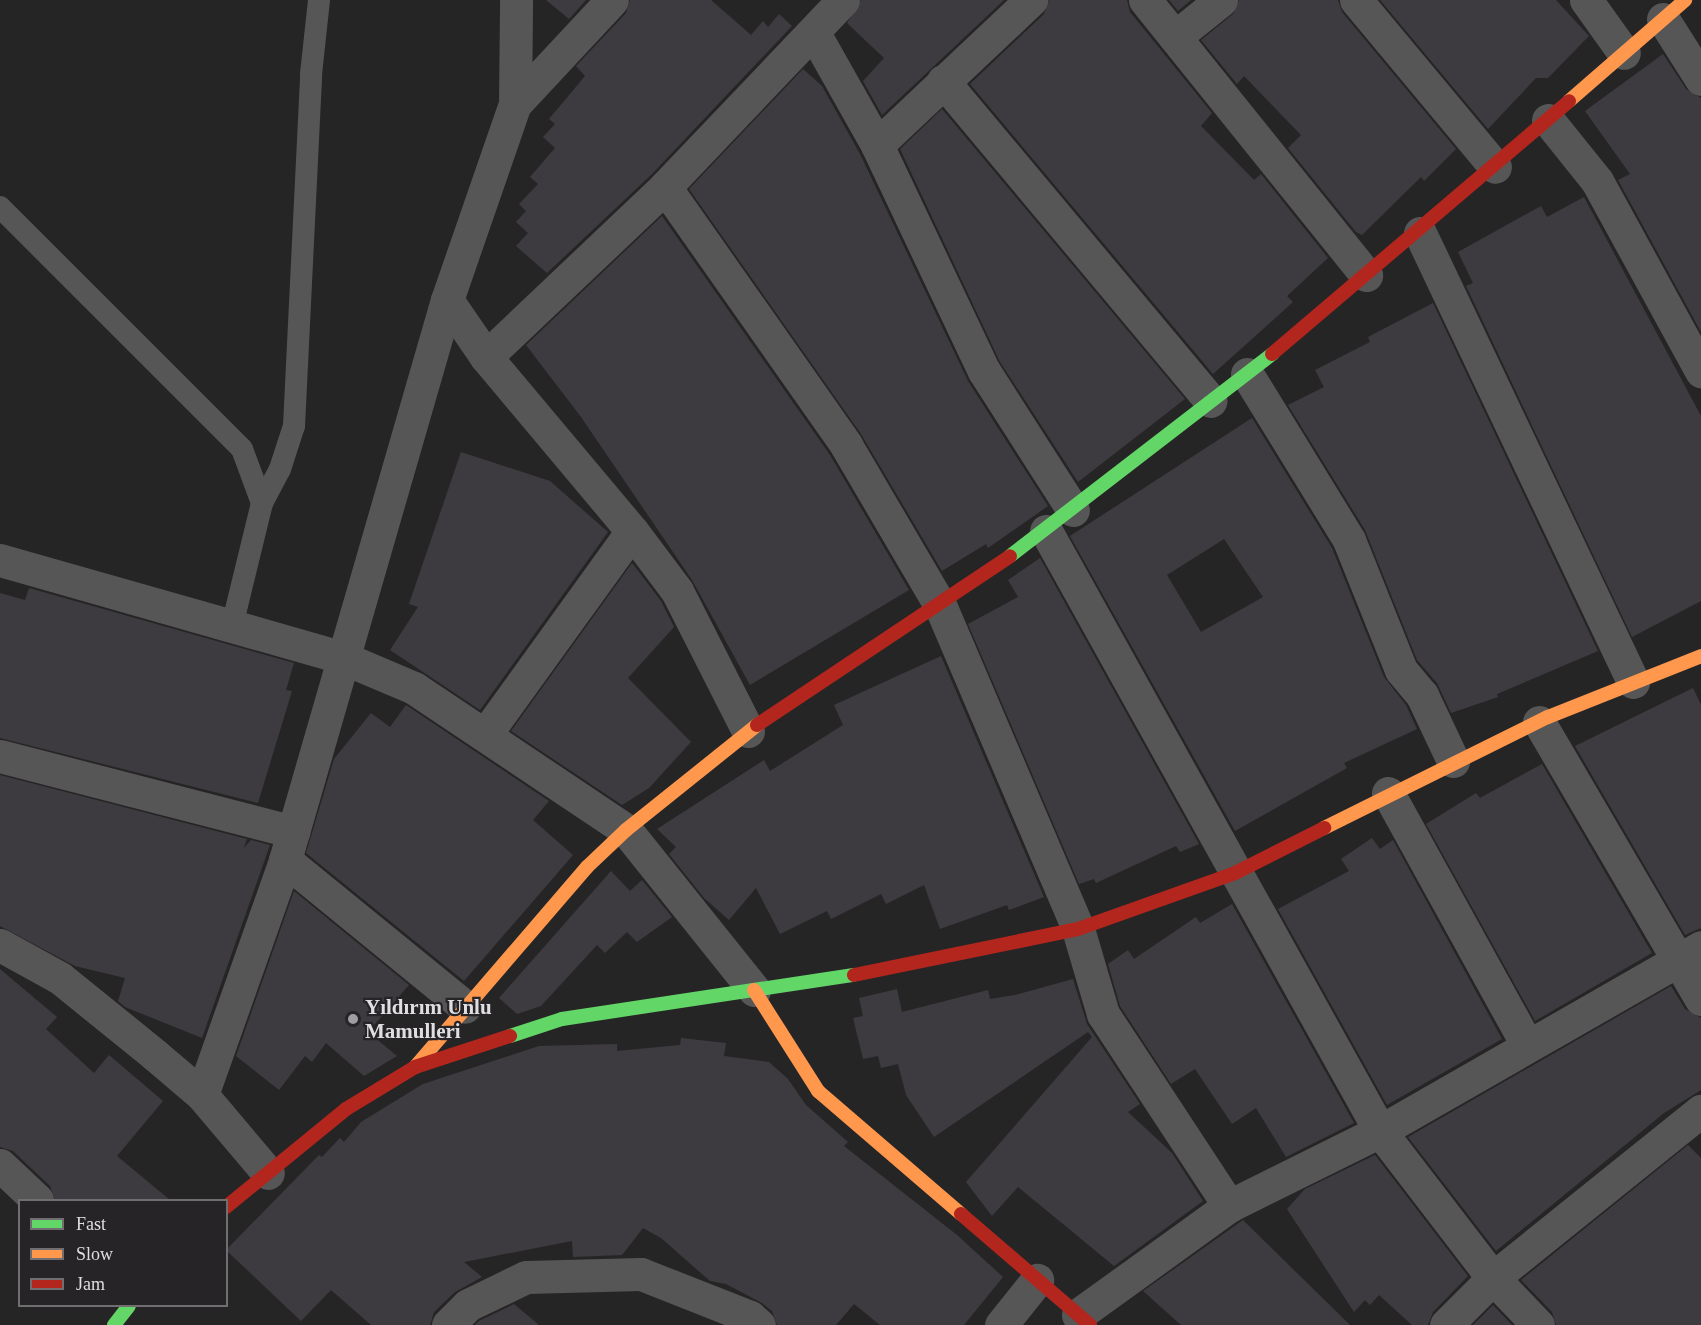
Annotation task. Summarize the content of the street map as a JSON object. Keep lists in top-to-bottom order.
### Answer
{
  "places": ["Yıldırım Unlu Mamulleri"],
  "legend": ["Fast", "Slow", "Jam"]
}
